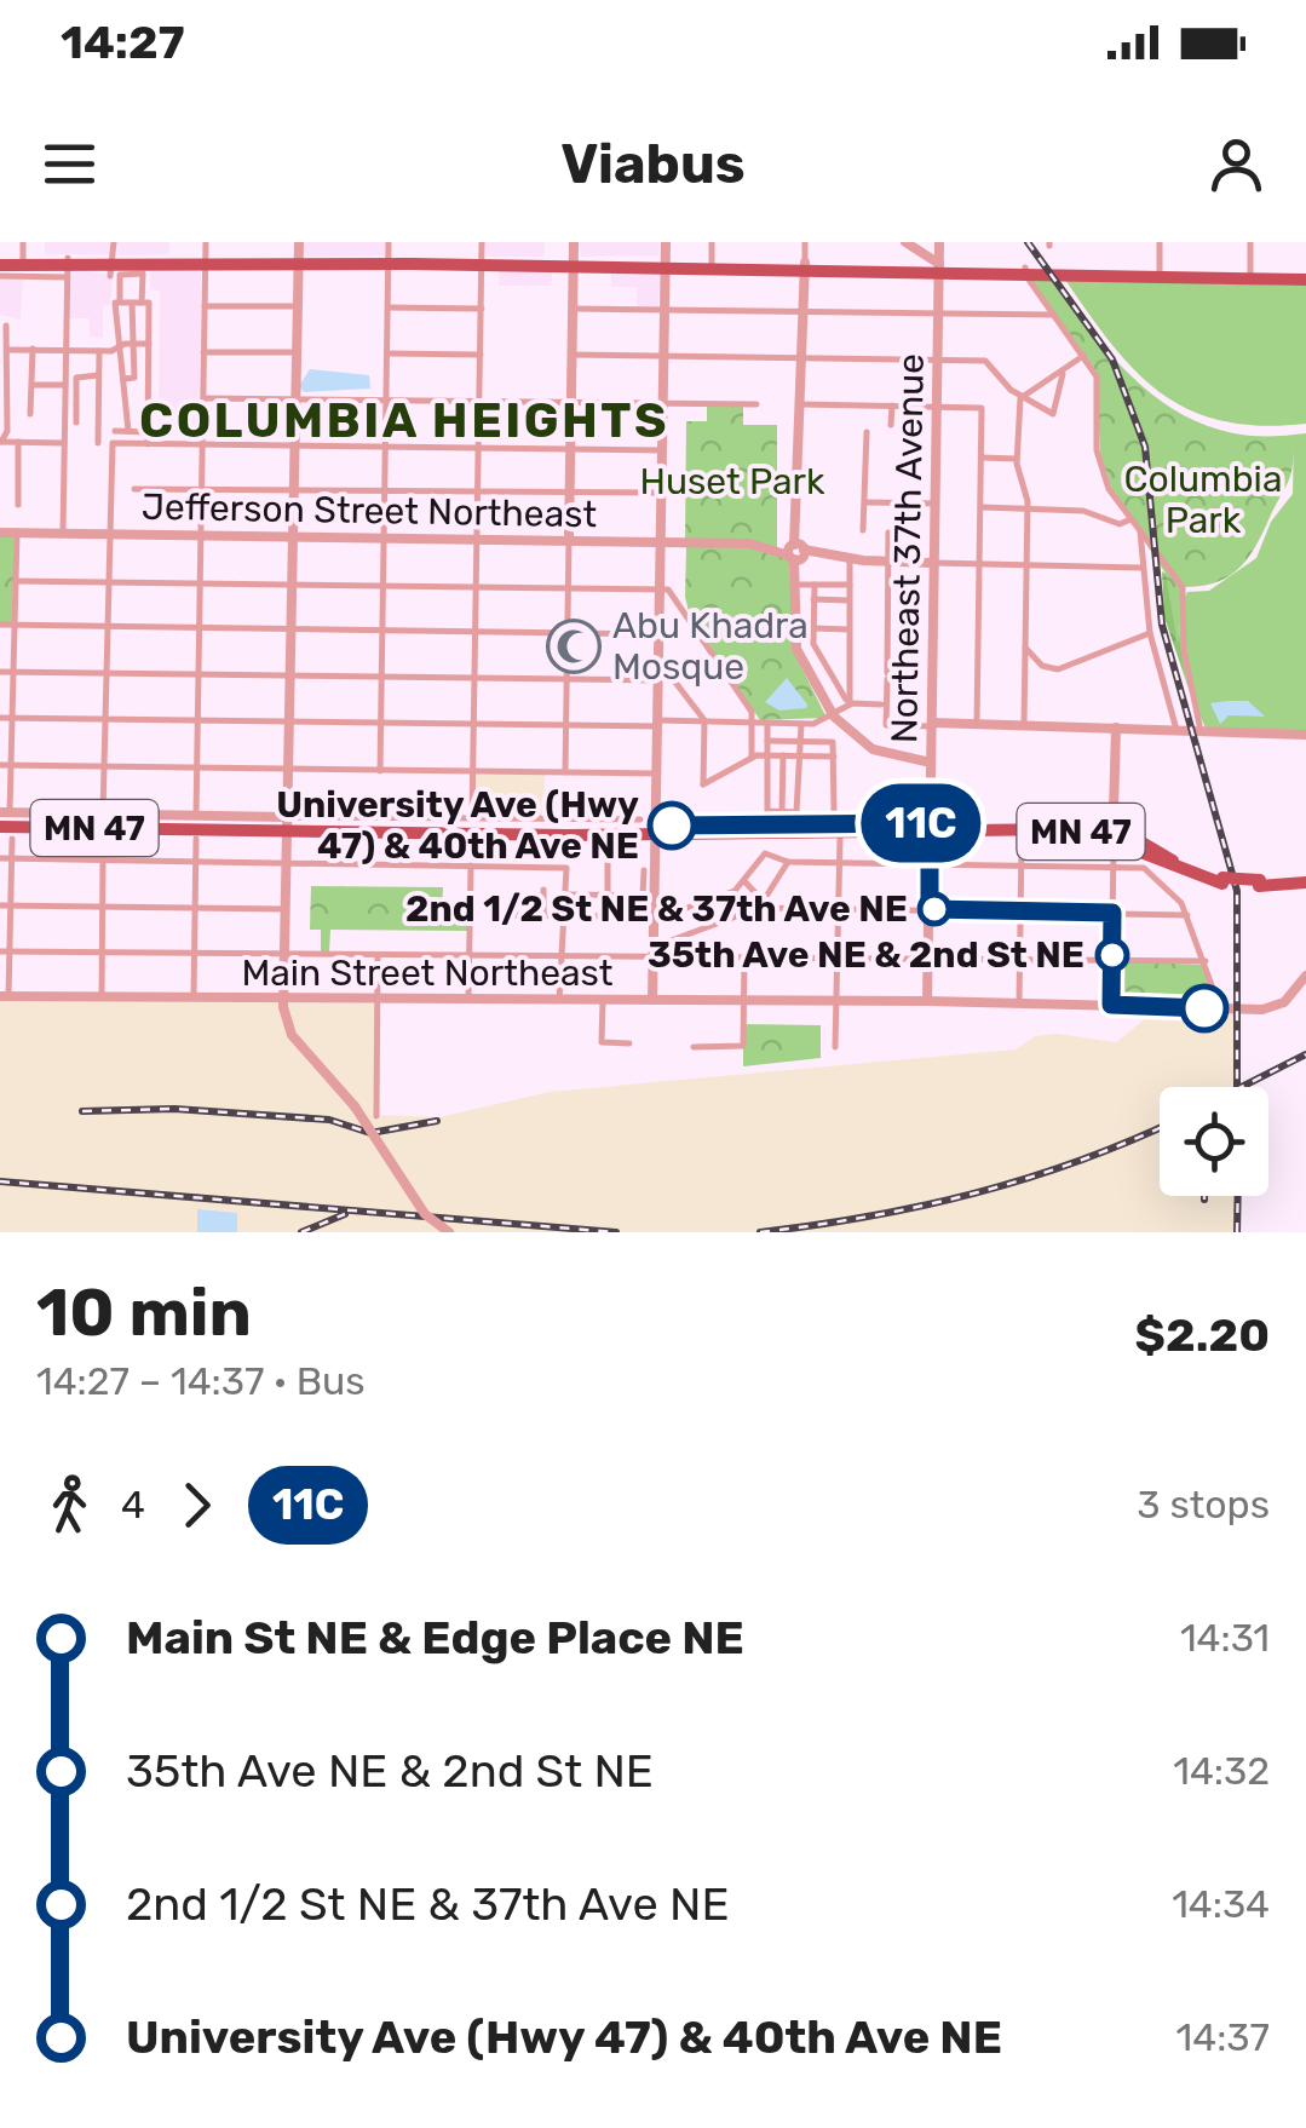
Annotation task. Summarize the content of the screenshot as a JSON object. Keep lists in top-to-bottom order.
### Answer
{
  "streets": {
    "main road": ["MN 47"],
    "street": ["Jefferson Street Northeast", "Northeast 37th Avenue", "Main Street Northeast"]
  },
  "crossings": [
    ["Jefferson Street Northeast", "Northeast 37th Avenue"],
    ["Northeast 37th Avenue", "MN 47"],
    ["Northeast 37th Avenue", "Main Street Northeast"]
  ],
  "districts": ["COLUMBIA HEIGHTS"],
  "parks": ["Columbia Park", "Huset Park"],
  "places": {
    "mosque": ["Abu Khadra Mosque"],
    "other": ["University Ave (Hwy 47) & 40th Ave NE", "2nd 1/2 St NE & 37th Ave NE", "35th Ave NE & 2nd St NE"]
  },
  "lines": ["bus line 11C"],
  "page": {
    "status": "14:27",
    "header": "Viabus",
    "on_map": "11C",
    "heading": ["10 min", "14:27 – 14:37 · Bus", "$2.20"],
    "legs": ["4", "11C", "3 stops"],
    "list": [
      {
        "name": "Main St NE & Edge Place NE",
        "value": "14:31"
      },
      {
        "name": "35th Ave NE & 2nd St NE",
        "value": "14:32"
      },
      {
        "name": "2nd 1/2 St NE & 37th Ave NE",
        "value": "14:34"
      },
      {
        "name": "University Ave (Hwy 47) & 40th Ave NE",
        "value": "14:37"
      }
    ]
  }
}
